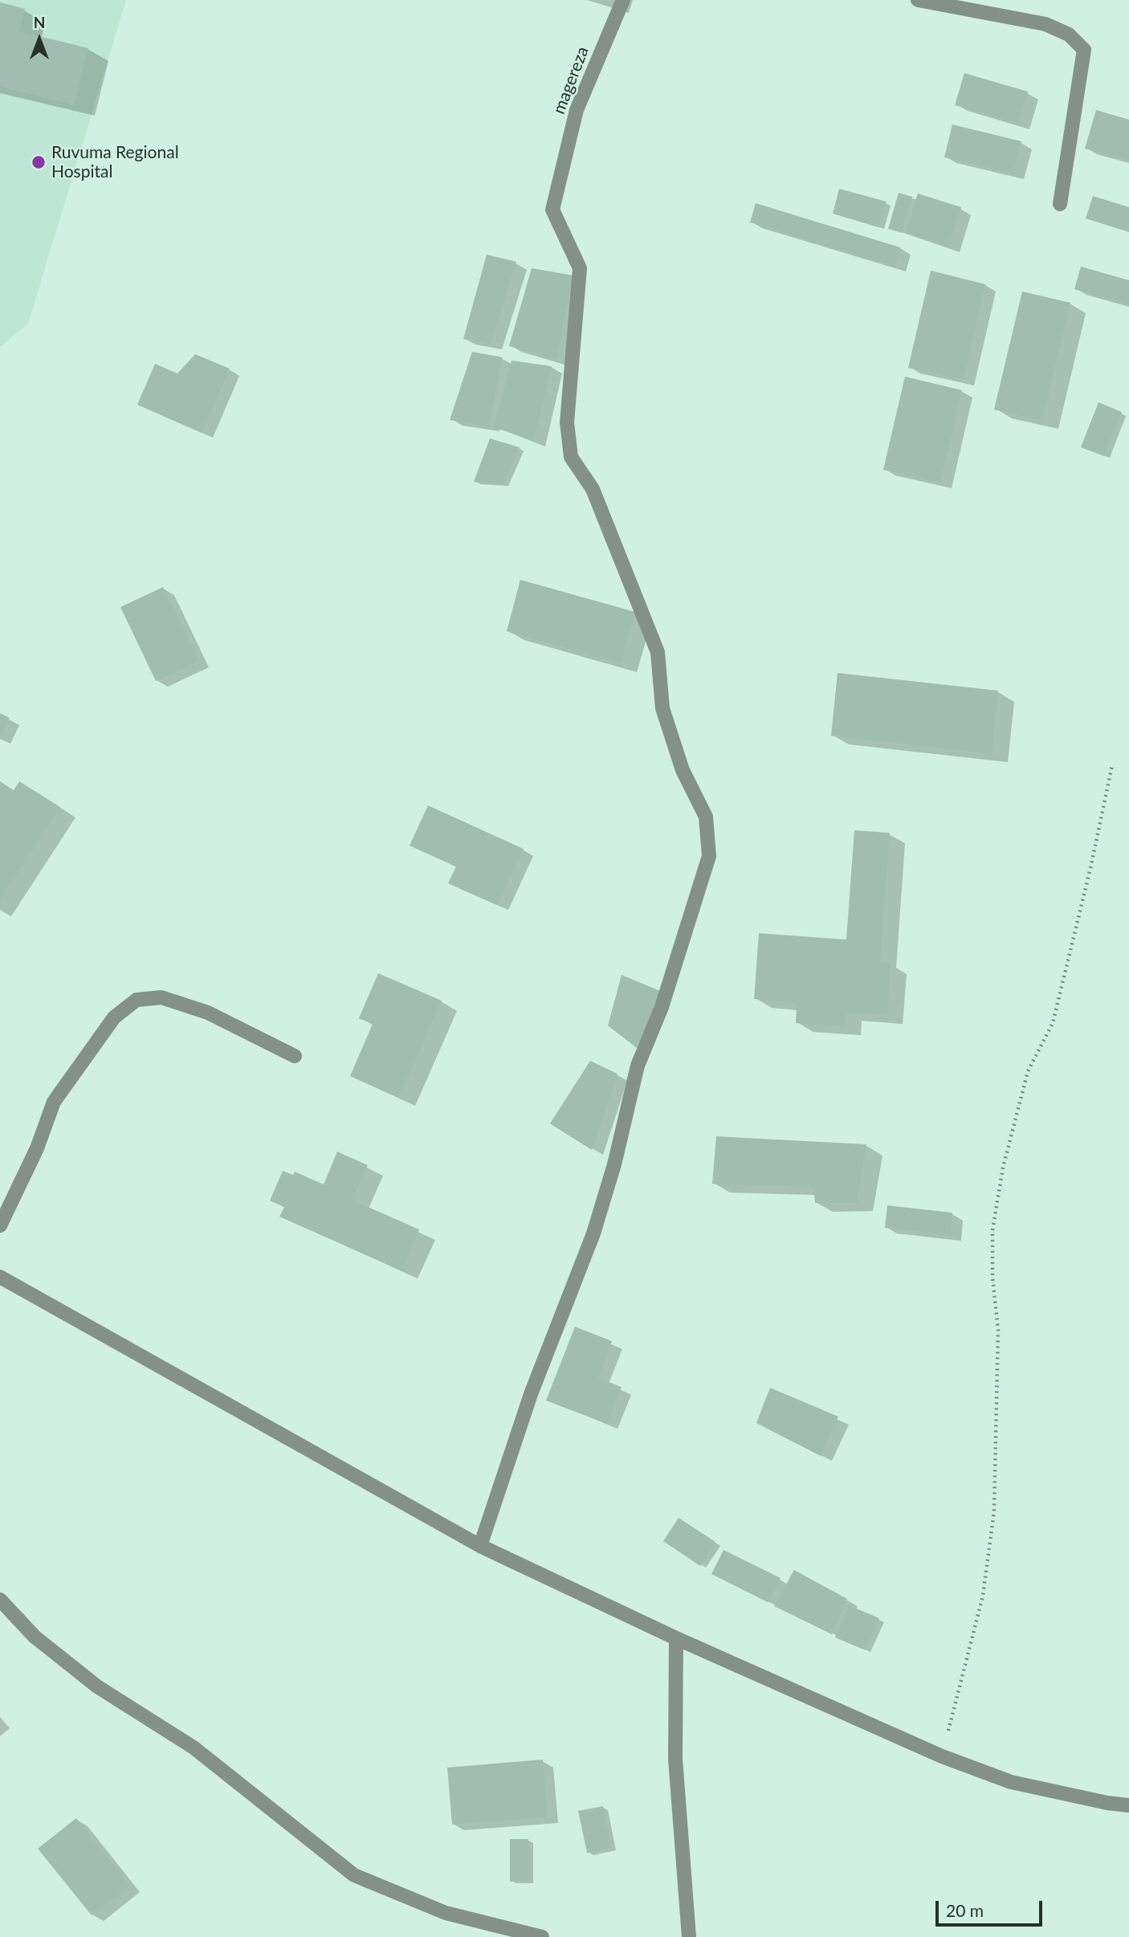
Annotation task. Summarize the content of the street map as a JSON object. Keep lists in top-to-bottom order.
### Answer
{
  "streets": {
    "street": ["magereza"]
  },
  "places": ["Ruvuma Regional Hospital"],
  "scale_bar": "20 m",
  "north": "top"
}
